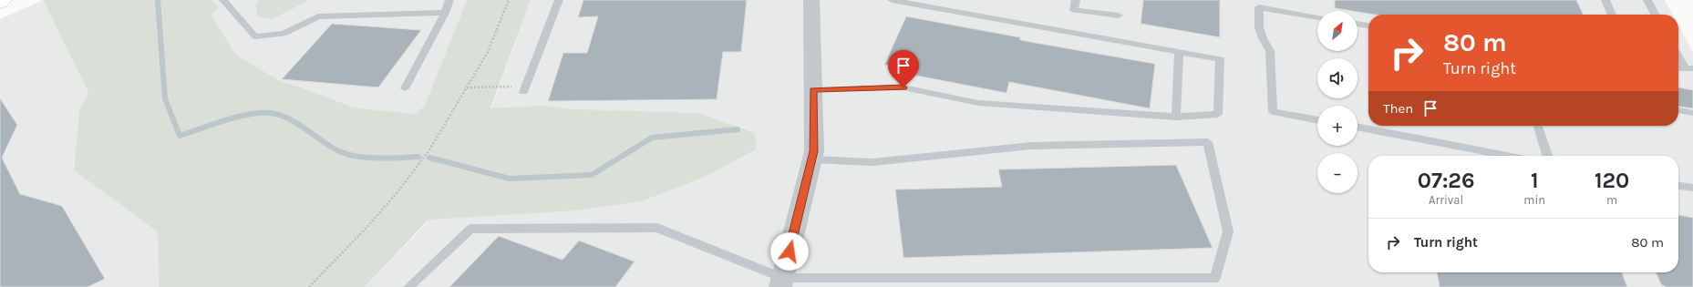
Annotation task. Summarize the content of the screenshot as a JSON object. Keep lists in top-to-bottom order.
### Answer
{
  "north": "top right",
  "page": {
    "map_buttons": ["+", "−"],
    "turn": ["80 m", "Turn right"],
    "then": "Then",
    "eta": [
      "07:26",
      "Arrival",
      "1",
      "min",
      "120",
      "m"
    ],
    "list": [
      {
        "name": "Turn right",
        "value": "80 m"
      }
    ]
  }
}
